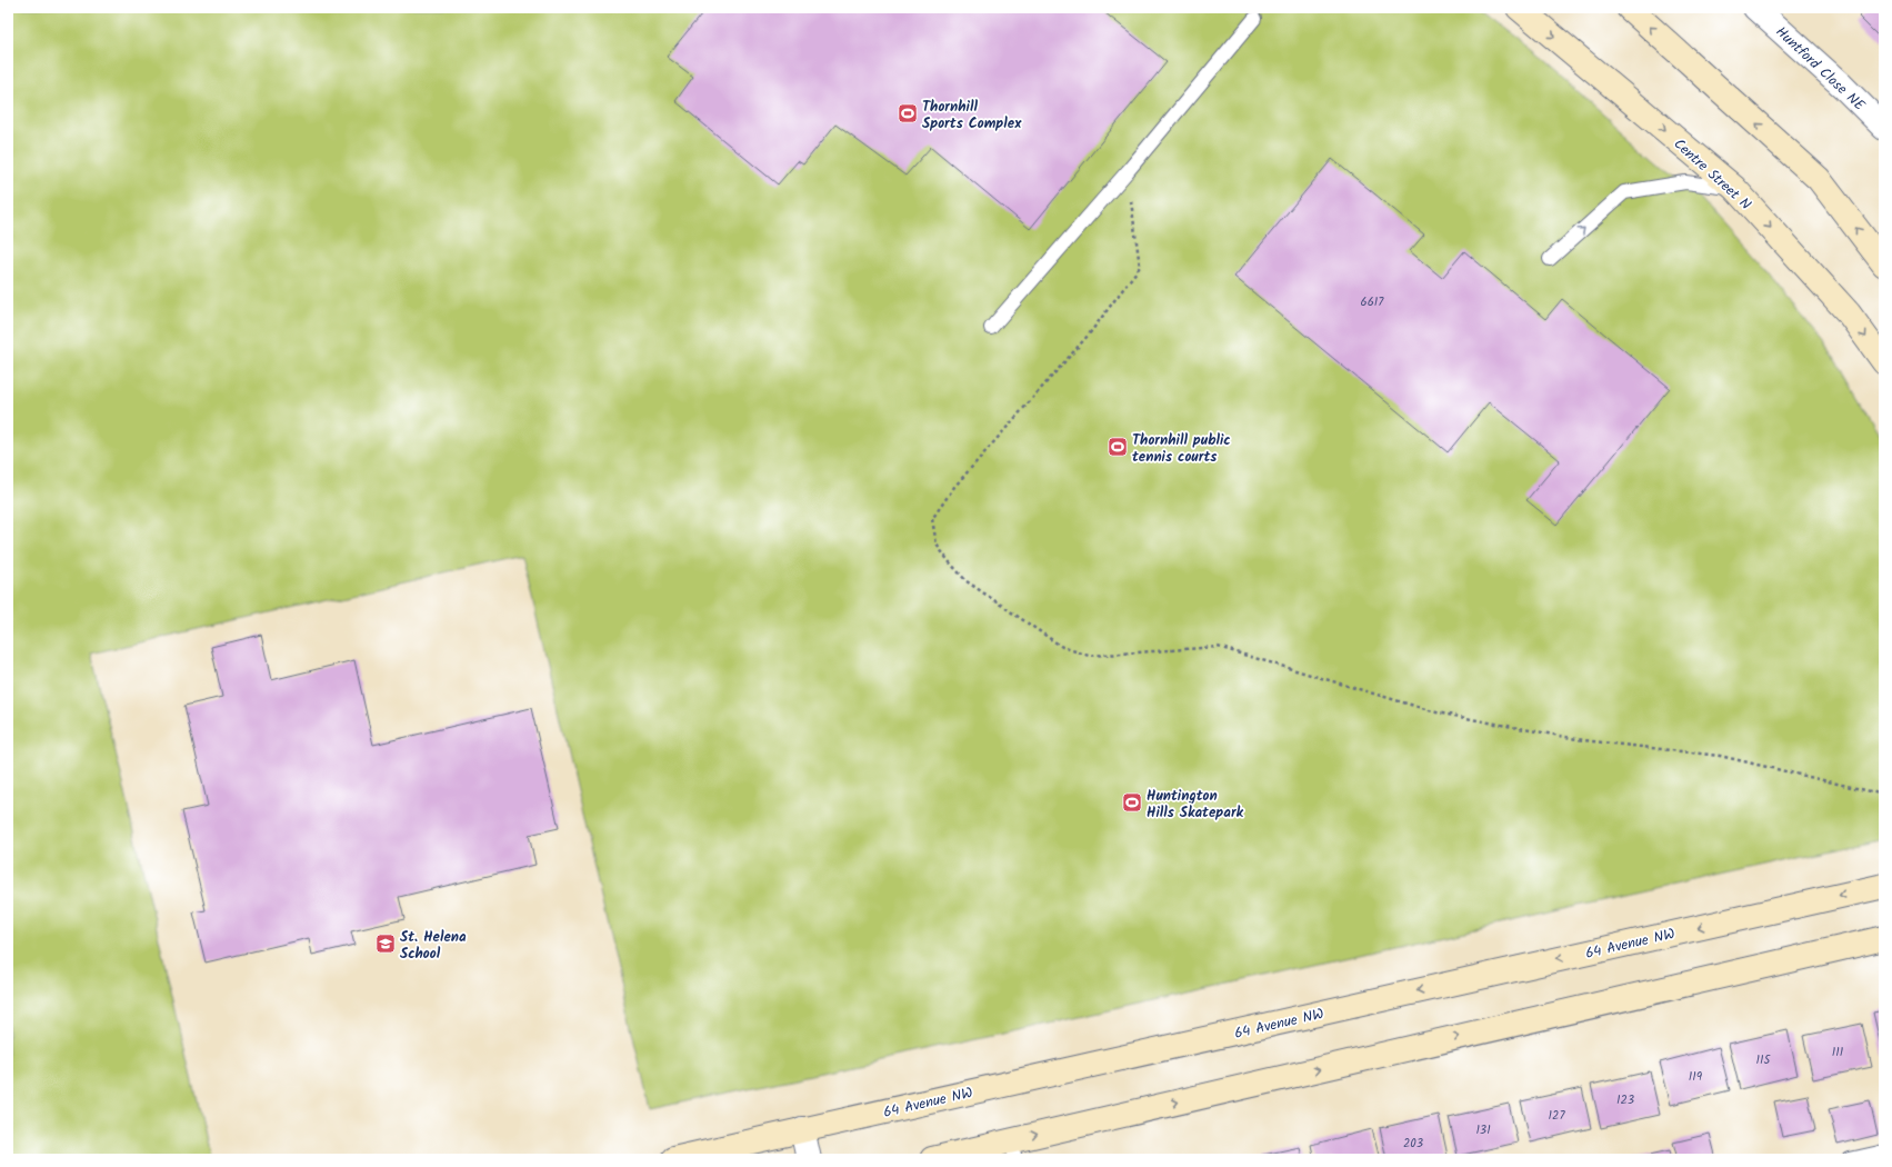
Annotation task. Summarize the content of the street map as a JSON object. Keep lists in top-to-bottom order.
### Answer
{
  "streets": {
    "main road": ["Centre Street N", "64 Avenue NW"],
    "street": ["Huntford Close NE"]
  },
  "places": {
    "sports": ["Thornhill Sports Complex", "Thornhill public tennis courts", "Huntington Hills Skatepark"],
    "school or university": ["St. Helena School"]
  },
  "house_numbers": [
    "6617",
    "111",
    "115",
    "119",
    "123",
    "127",
    "131",
    "203"
  ]
}
